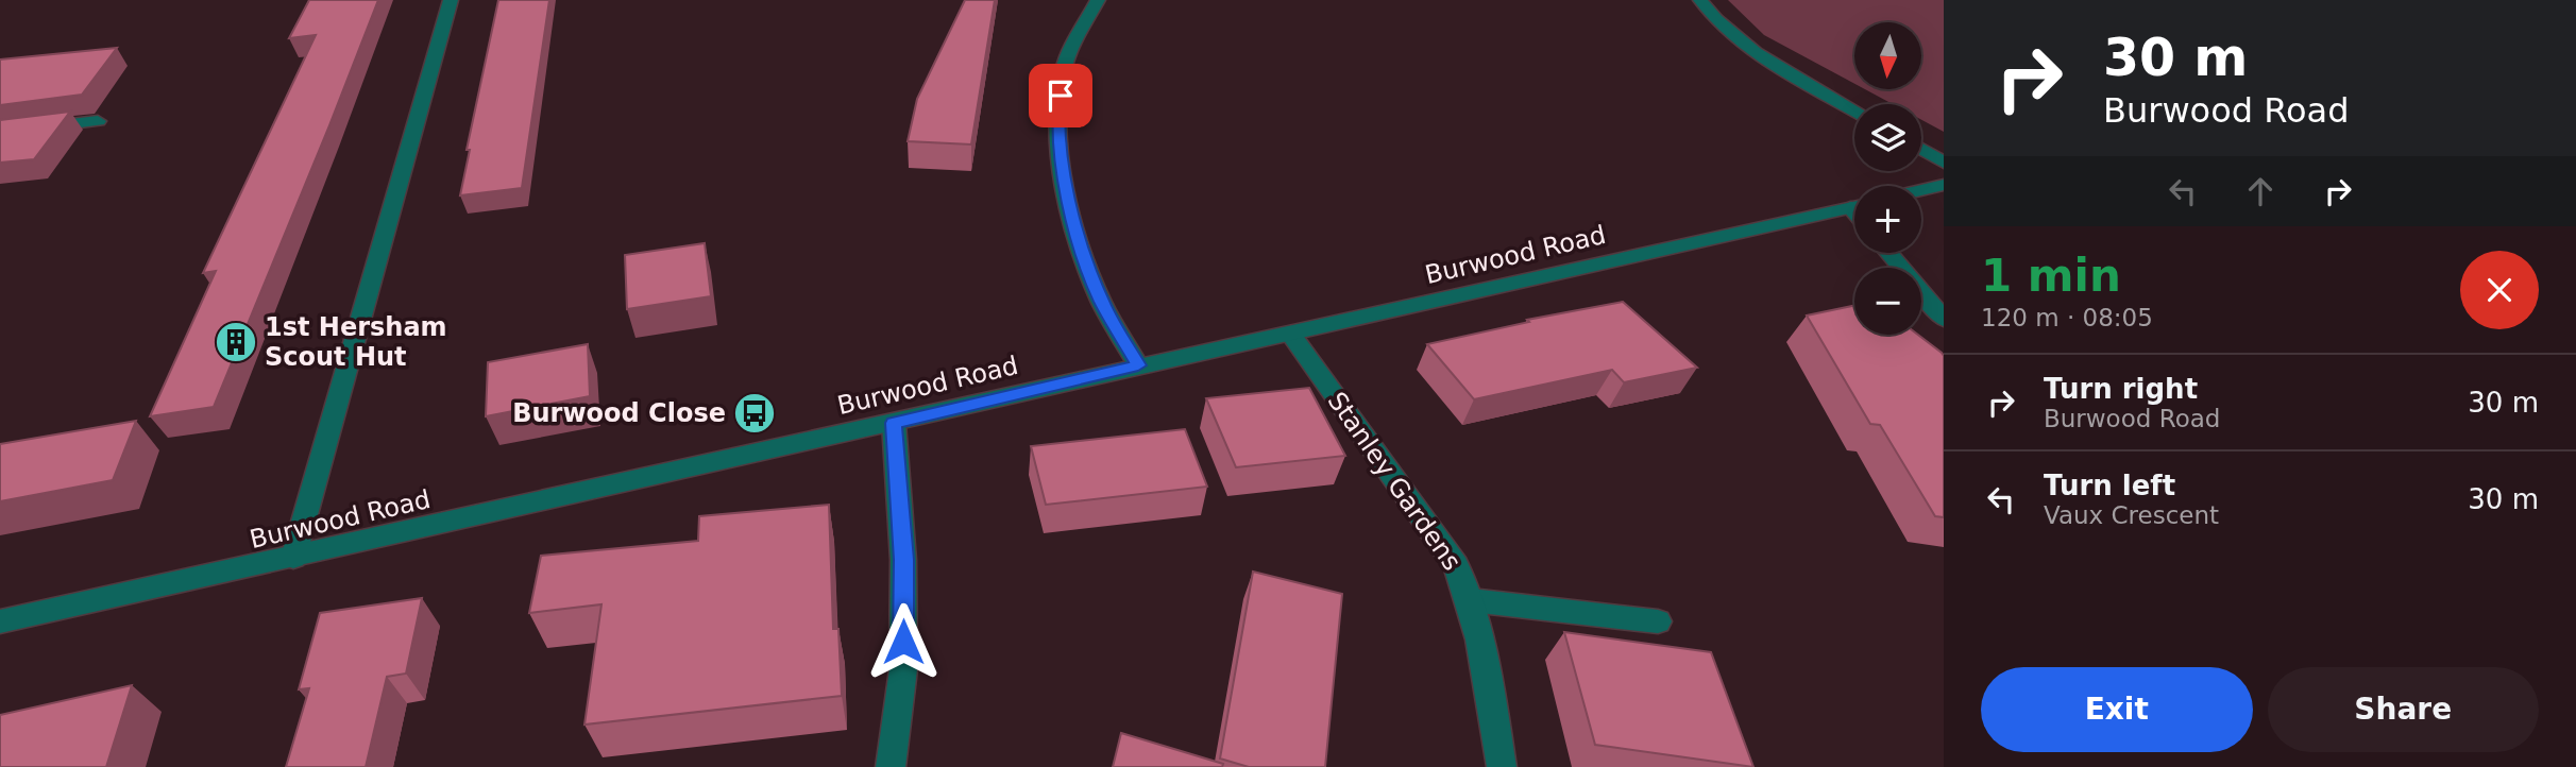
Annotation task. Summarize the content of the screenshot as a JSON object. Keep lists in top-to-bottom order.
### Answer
{
  "streets": {
    "street": ["Burwood Road", "Stanley Gardens"]
  },
  "crossings": [
    ["Burwood Road", "Stanley Gardens"]
  ],
  "places": {
    "building": ["1st Hersham Scout Hut"],
    "bus stop": ["Burwood Close"]
  },
  "north": "bottom",
  "page": {
    "turn": ["30 m", "Burwood Road"],
    "map_buttons": ["+", "−"],
    "heading": ["1 min", "120 m · 08:05"],
    "list": [
      {
        "name": "Turn right",
        "note": "Burwood Road",
        "value": "30 m"
      },
      {
        "name": "Turn left",
        "note": "Vaux Crescent",
        "value": "30 m"
      }
    ],
    "buttons": ["Exit", "Share"]
  }
}
